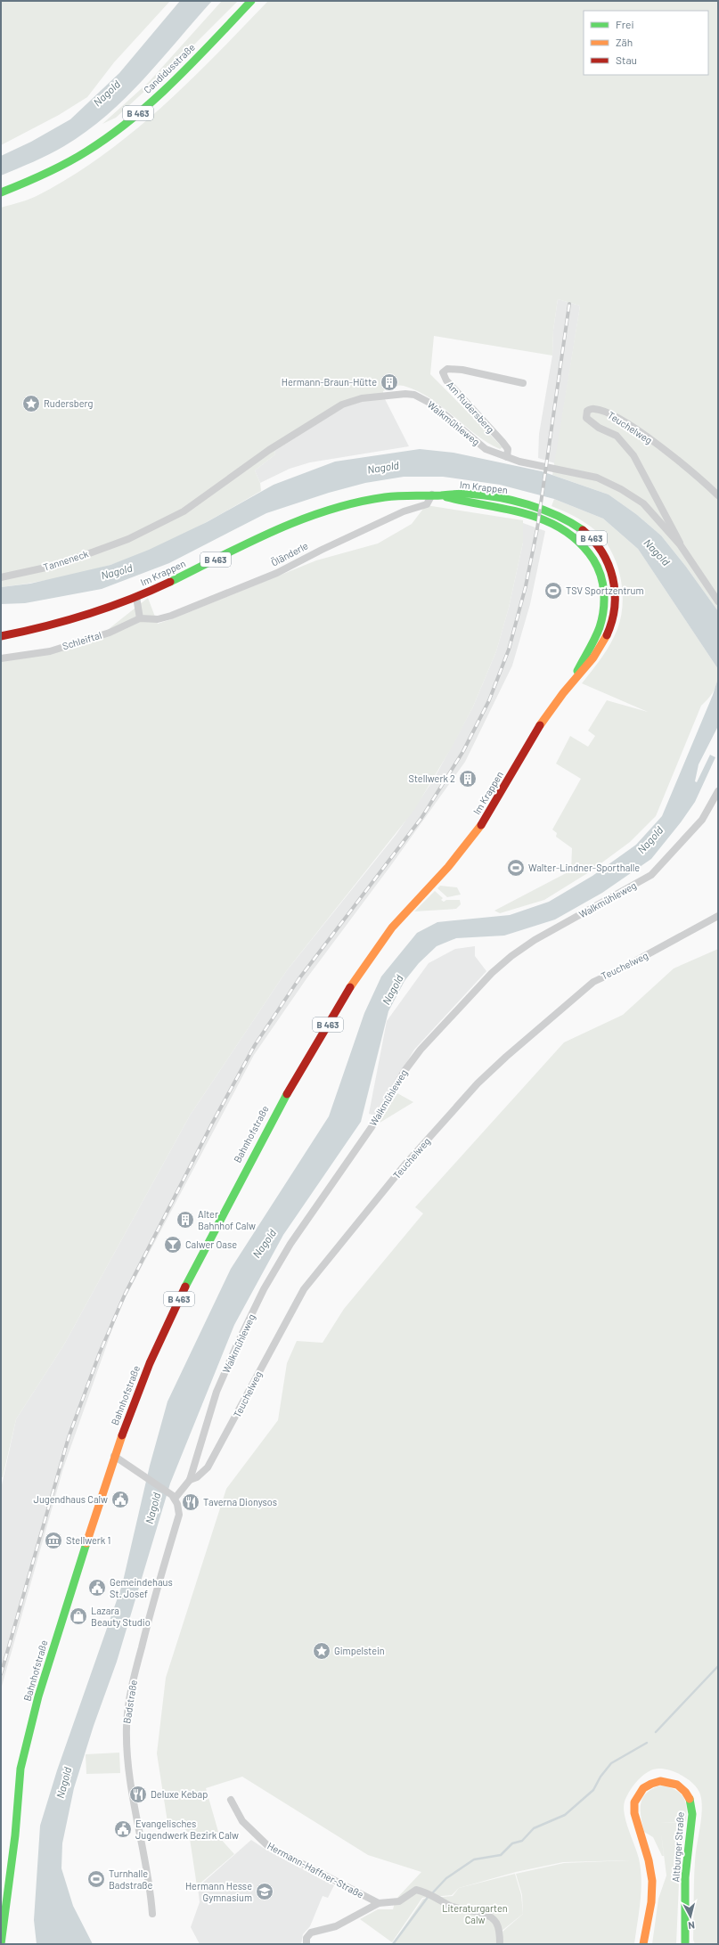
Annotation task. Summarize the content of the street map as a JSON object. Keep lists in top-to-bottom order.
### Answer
{
  "streets": {
    "main road": [
      "Candidusstraße",
      "B 463",
      "Im Krappen",
      "Bahnhofstraße",
      "Altburger Straße"
    ],
    "street": [
      "Am Rudersberg",
      "Walkmühleweg",
      "Teuchelweg",
      "Öländerle",
      "Tanneneck",
      "Schleiftal",
      "Badstraße",
      "Hermann-Haffner-Straße"
    ]
  },
  "crossings": [
    ["B 463", "Im Krappen"],
    ["B 463", "Öländerle"],
    ["Am Rudersberg", "Walkmühleweg"],
    ["Walkmühleweg", "Teuchelweg"],
    ["Walkmühleweg", "Tanneneck"],
    ["Walkmühleweg", "Badstraße"],
    ["Im Krappen", "Öländerle"],
    ["Im Krappen", "Bahnhofstraße"],
    ["Öländerle", "Schleiftal"]
  ],
  "water": ["Nagold"],
  "parks": ["Literaturgarten Calw"],
  "places": {
    "building": ["Hermann-Braun-Hütte", "Stellwerk 2", "Alter Bahnhof Calw"],
    "place": ["Rudersberg", "Gimpelstein"],
    "sports": ["TSV Sportzentrum", "Walter-Lindner-Sporthalle", "Turnhalle Badstraße"],
    "bar": ["Calwer Oase"],
    "public building": ["Jugendhaus Calw", "Gemeindehaus St. Josef", "Evangelisches Jugendwerk Bezirk Calw"],
    "restaurant": ["Taverna Dionysos", "Deluxe Kebap"],
    "museum": ["Stellwerk 1"],
    "shop": ["Lazara Beauty Studio"],
    "school or university": ["Hermann Hesse Gymnasium"]
  },
  "legend": ["Frei", "Zäh", "Stau"],
  "north": "bottom"
}
